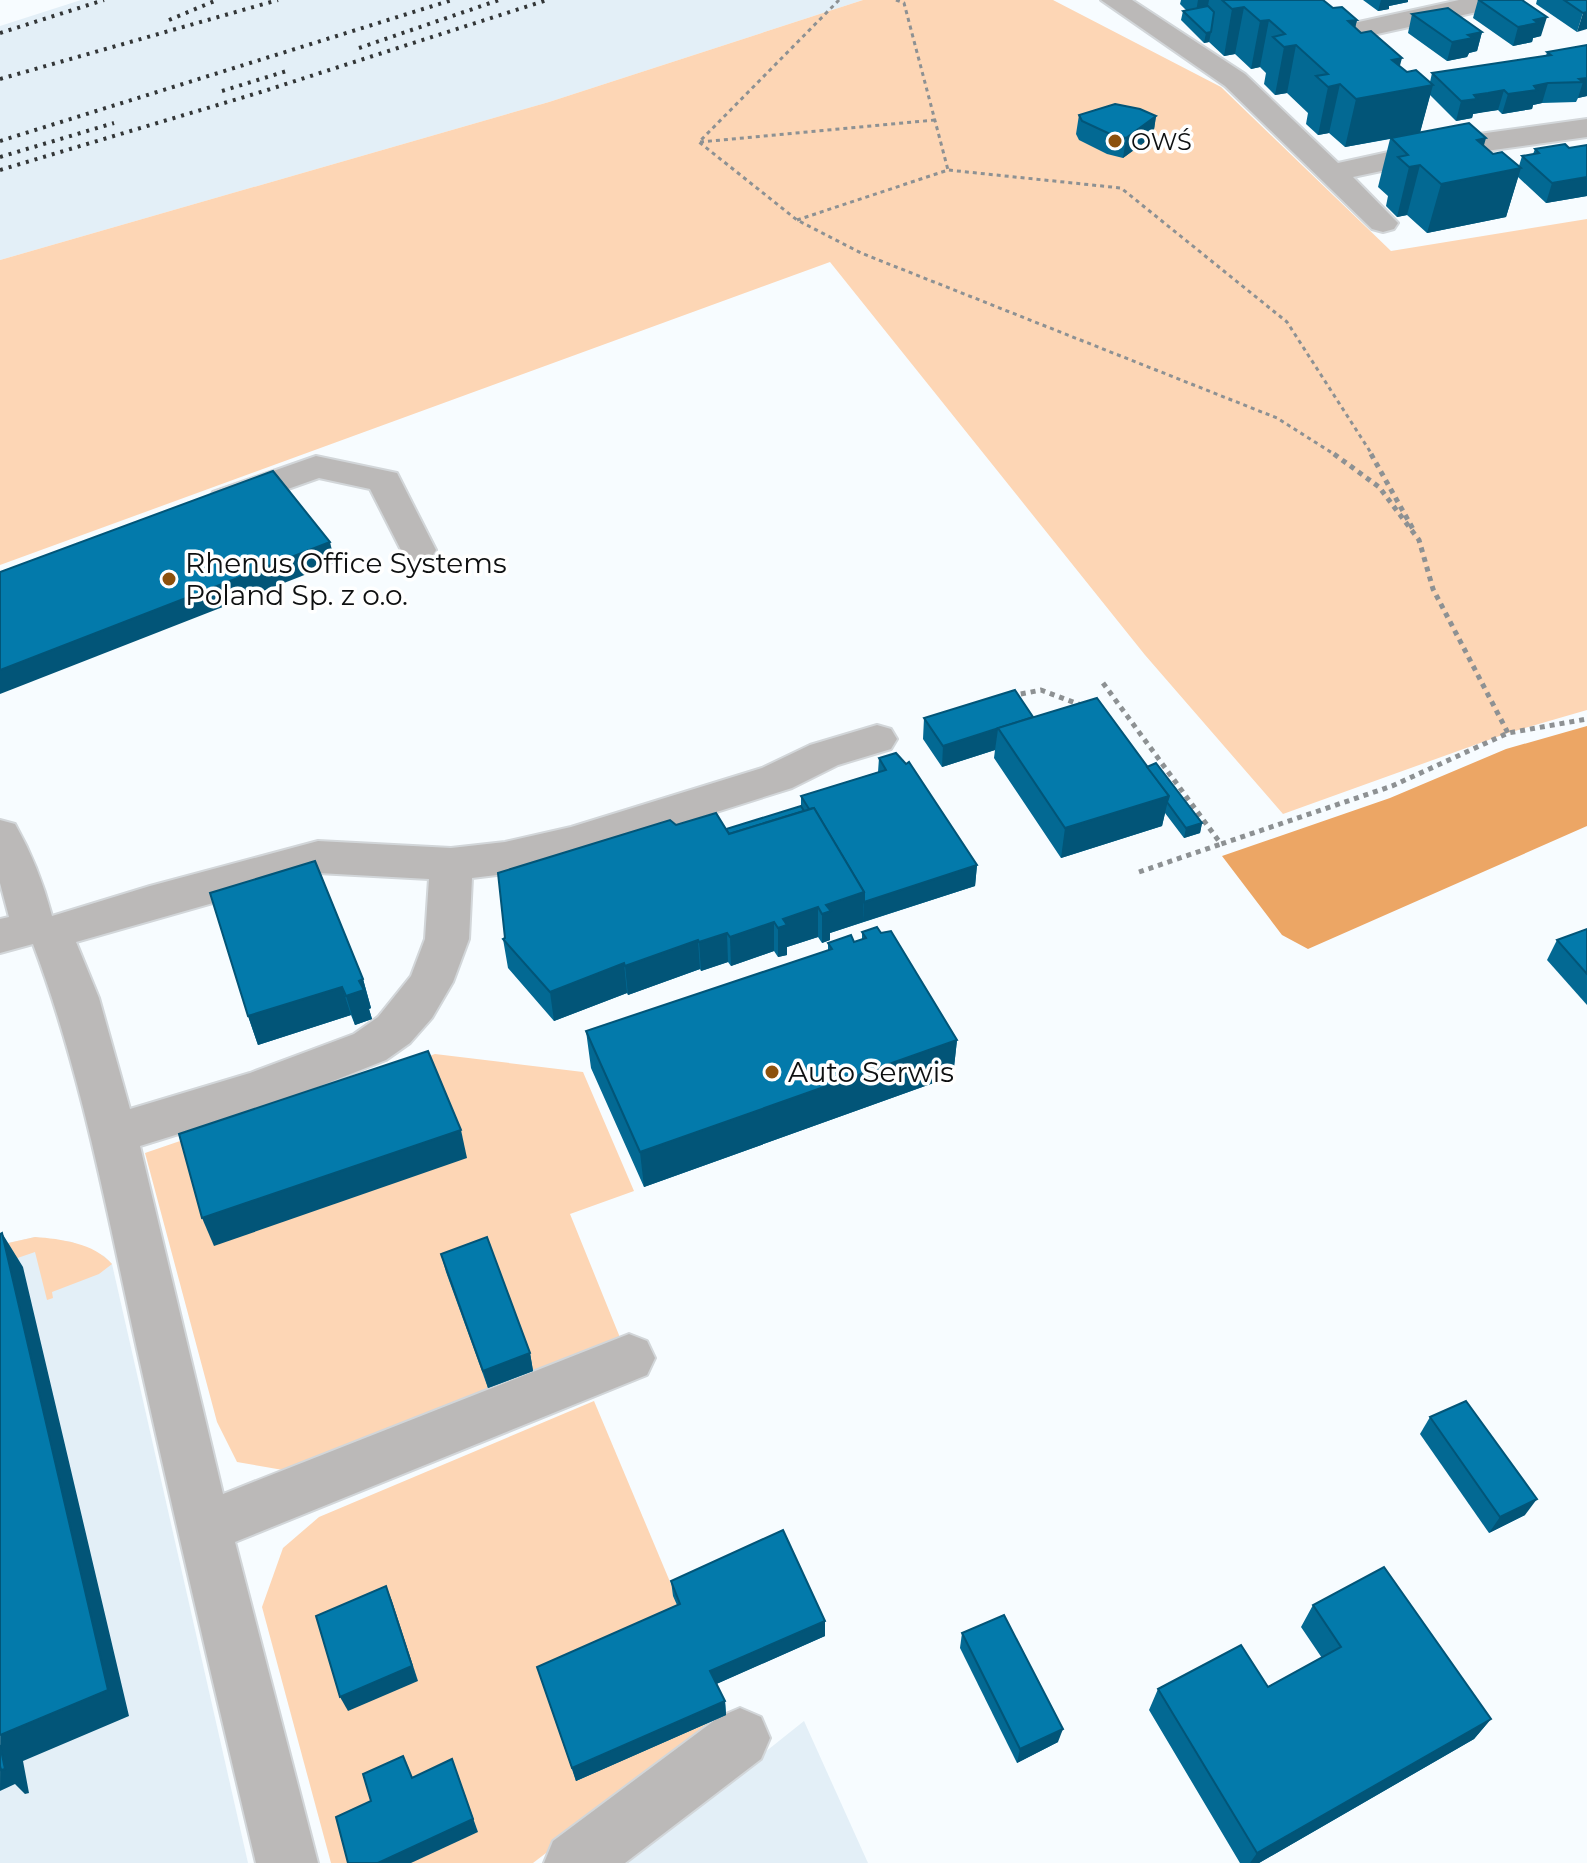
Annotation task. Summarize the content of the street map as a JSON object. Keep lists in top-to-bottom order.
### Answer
{
  "places": ["OWŚ", "Rhenus Office Systems Poland Sp. z o.o.", "Auto Serwis"]
}
